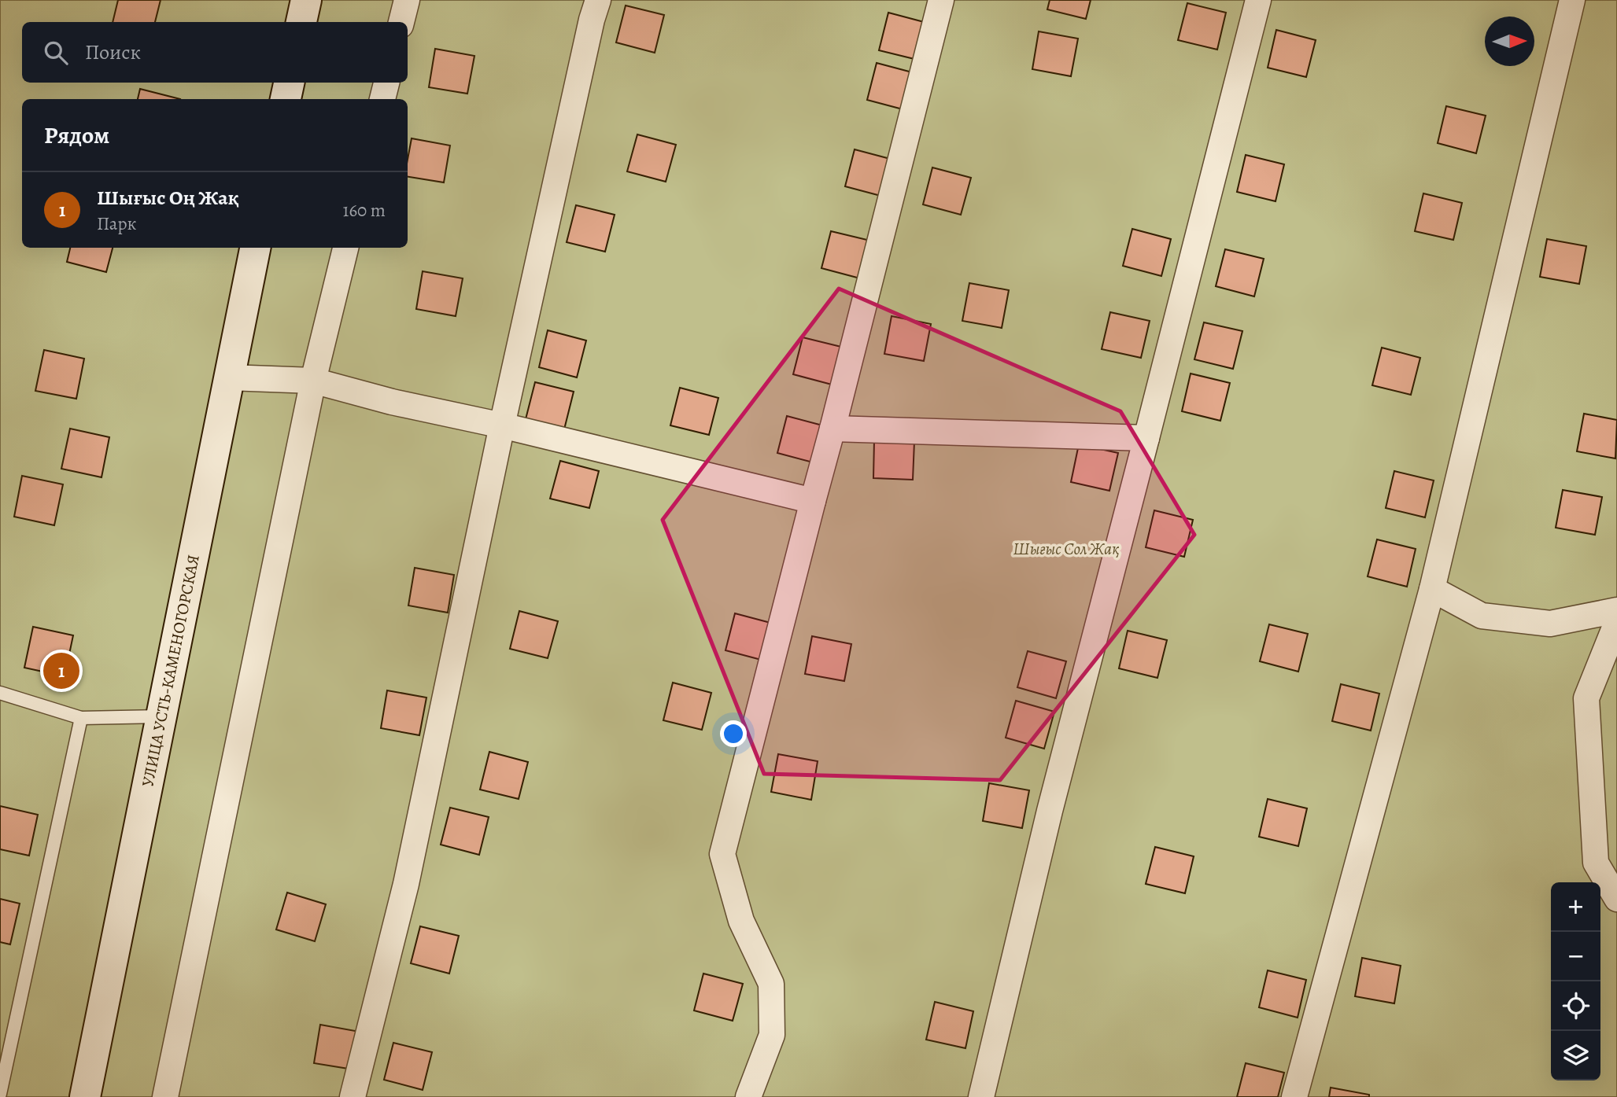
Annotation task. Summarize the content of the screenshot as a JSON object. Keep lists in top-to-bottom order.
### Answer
{
  "streets": {
    "street": ["УЛИЦА УСТЬ-КАМЕНОГОРСКАЯ"]
  },
  "parks": ["Шығыс Сол Жақ"],
  "north": "right",
  "page": {
    "search": "Поиск",
    "heading": "Рядом",
    "list": [
      {
        "mark": "1",
        "name": "Шығыс Оң Жақ",
        "note": "Парк",
        "value": "160 m"
      }
    ],
    "pins": "1",
    "map_buttons": ["+", "−"]
  }
}
